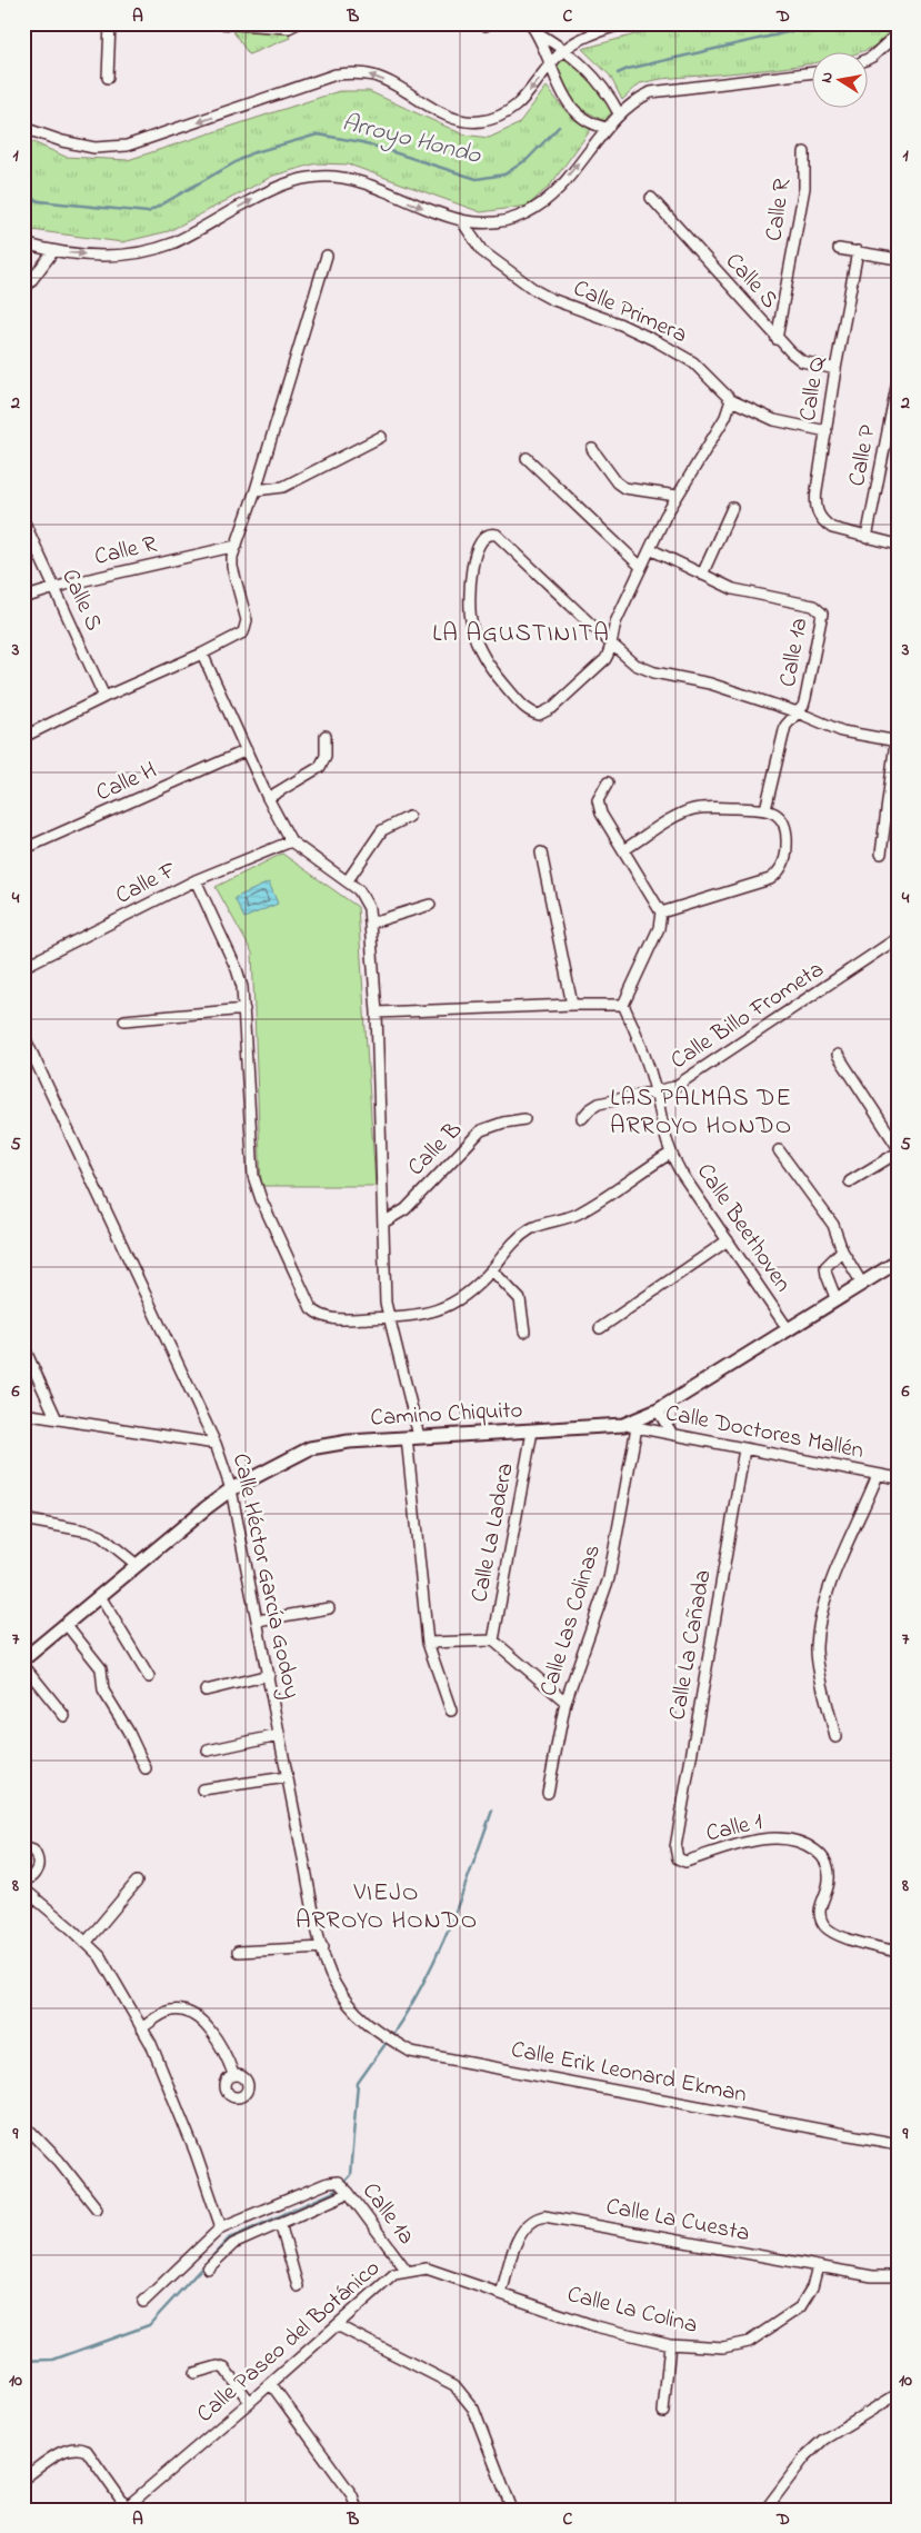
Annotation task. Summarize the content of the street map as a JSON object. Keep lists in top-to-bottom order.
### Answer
{
  "streets": {
    "main road": ["Camino Chiquito"],
    "street": [
      "Calle R",
      "Calle S",
      "Calle Primera",
      "Calle Q",
      "Calle P",
      "Calle 1a",
      "Calle H",
      "Calle F",
      "Calle Billo Frometa",
      "Calle B",
      "Calle Beethoven",
      "Calle Doctores Mallén",
      "Calle La Ladera",
      "Calle Héctor García Godoy",
      "Calle Las Colinas",
      "Calle La Cañada",
      "Calle 1",
      "Calle Erik Leonard Ekman",
      "Calle La Cuesta",
      "Calle La Colina",
      "Calle Paseo del Botánico"
    ]
  },
  "crossings": [
    ["Calle R", "Calle S"],
    ["Calle S", "Calle Q"],
    ["Calle Primera", "Calle Q"],
    ["Calle Q", "Calle P"],
    ["Calle 1a", "Calle Paseo del Botánico"],
    ["Calle Billo Frometa", "Calle Beethoven"],
    ["Calle Beethoven", "Camino Chiquito"],
    ["Camino Chiquito", "Calle Doctores Mallén"],
    ["Camino Chiquito", "Calle La Ladera"],
    ["Camino Chiquito", "Calle Héctor García Godoy"],
    ["Camino Chiquito", "Calle Las Colinas"],
    ["Calle Doctores Mallén", "Calle Las Colinas"],
    ["Calle Doctores Mallén", "Calle La Cañada"],
    ["Calle Héctor García Godoy", "Calle Erik Leonard Ekman"],
    ["Calle La Cañada", "Calle 1"],
    ["Calle La Cuesta", "Calle La Colina"],
    ["Calle La Cuesta", "Calle Paseo del Botánico"],
    ["Calle La Colina", "Calle Paseo del Botánico"]
  ],
  "districts": ["LA AGUSTINITA", "LAS PALMAS DE ARROYO HONDO", "VIEJO ARROYO HONDO"],
  "water": ["Arroyo Hondo"],
  "north": "left",
  "grid": {
    "columns": [
      "A",
      "B",
      "C",
      "D"
    ],
    "rows": [
      "1",
      "2",
      "3",
      "4",
      "5",
      "6",
      "7",
      "8",
      "9",
      "10"
    ]
  }
}
